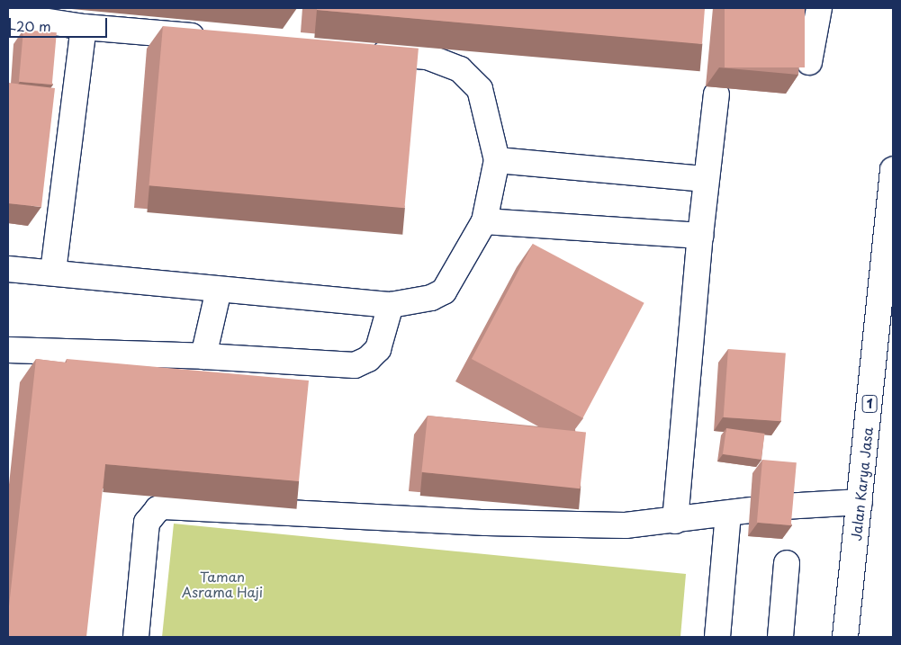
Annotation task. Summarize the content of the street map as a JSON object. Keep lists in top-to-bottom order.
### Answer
{
  "streets": {
    "main road": ["1", "Jalan Karya Jasa"]
  },
  "parks": ["Taman Asrama Haji"],
  "scale_bar": "20 m"
}
